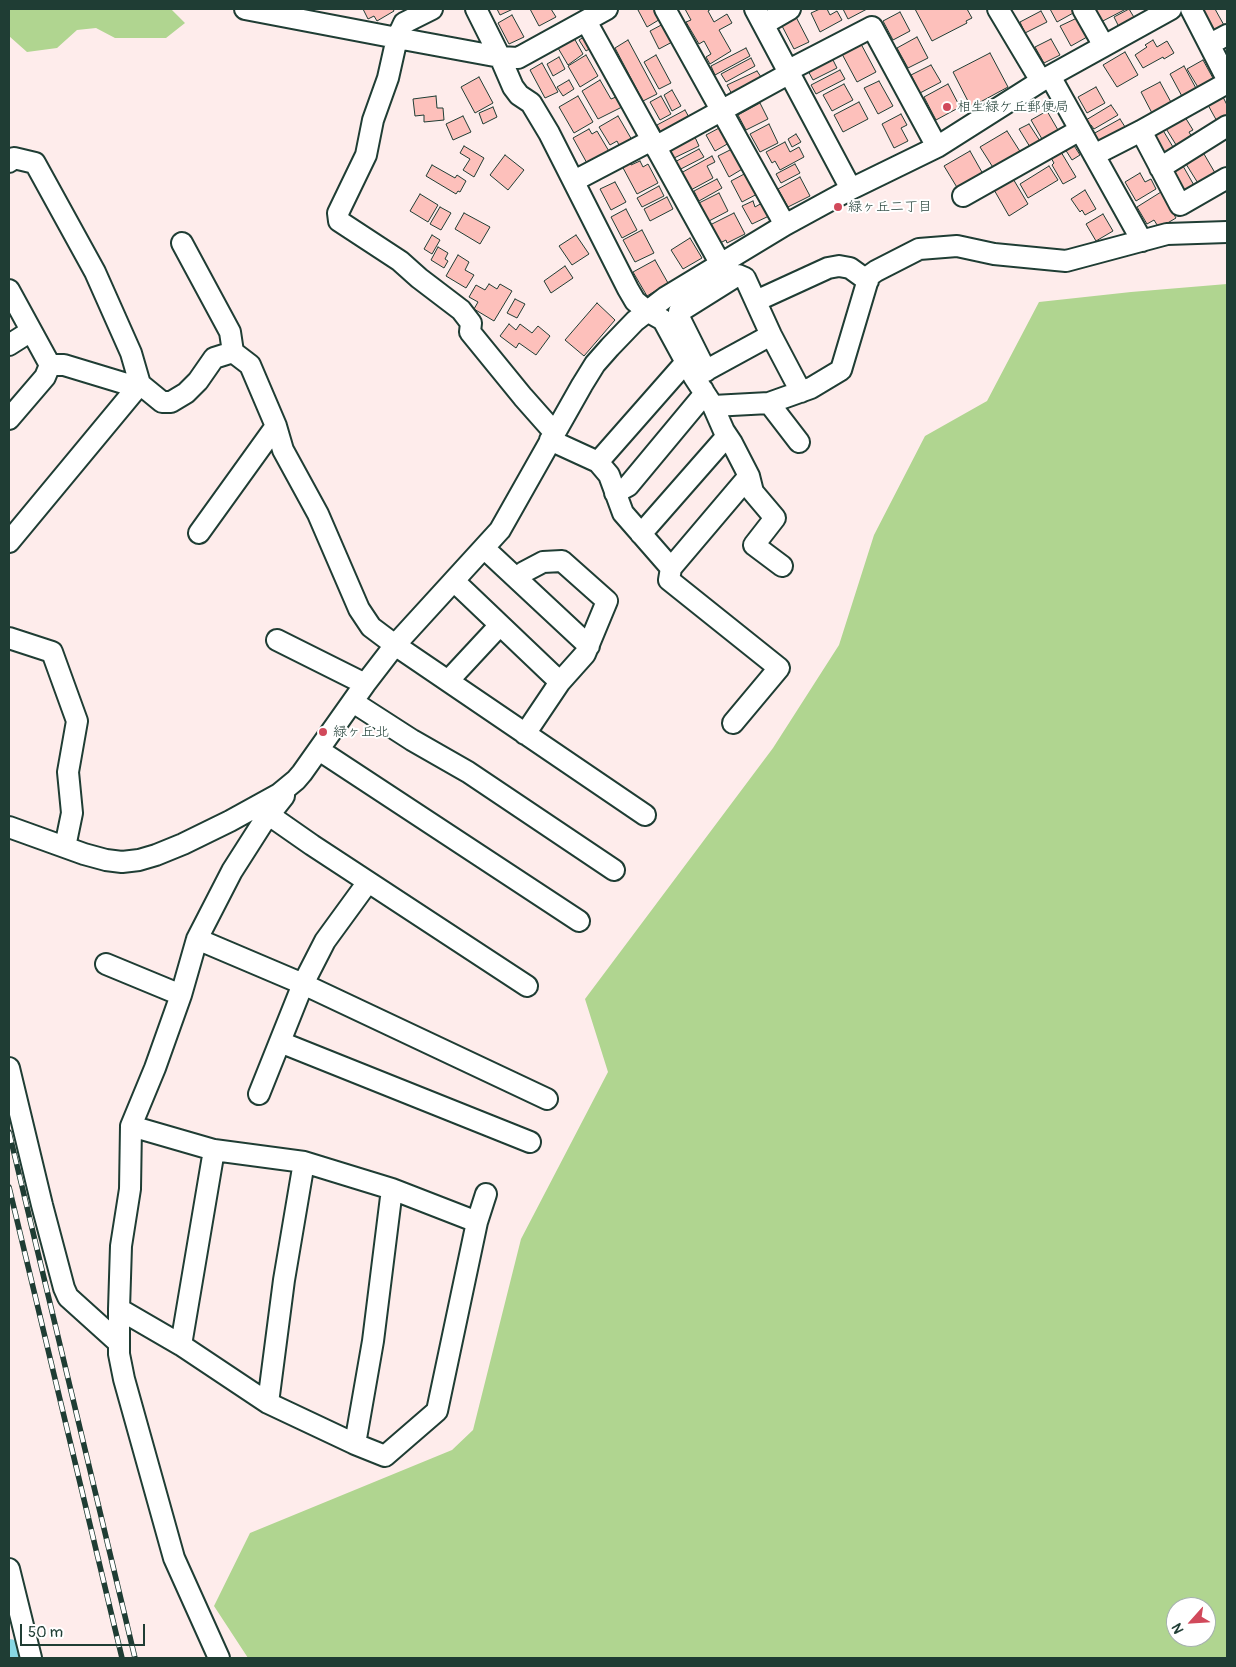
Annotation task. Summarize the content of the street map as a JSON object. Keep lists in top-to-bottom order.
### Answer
{
  "places": ["相生緑ケ丘郵便局", "緑ヶ丘二丁目", "緑ヶ丘北"],
  "scale_bar": "50 m",
  "north": "bottom left"
}
